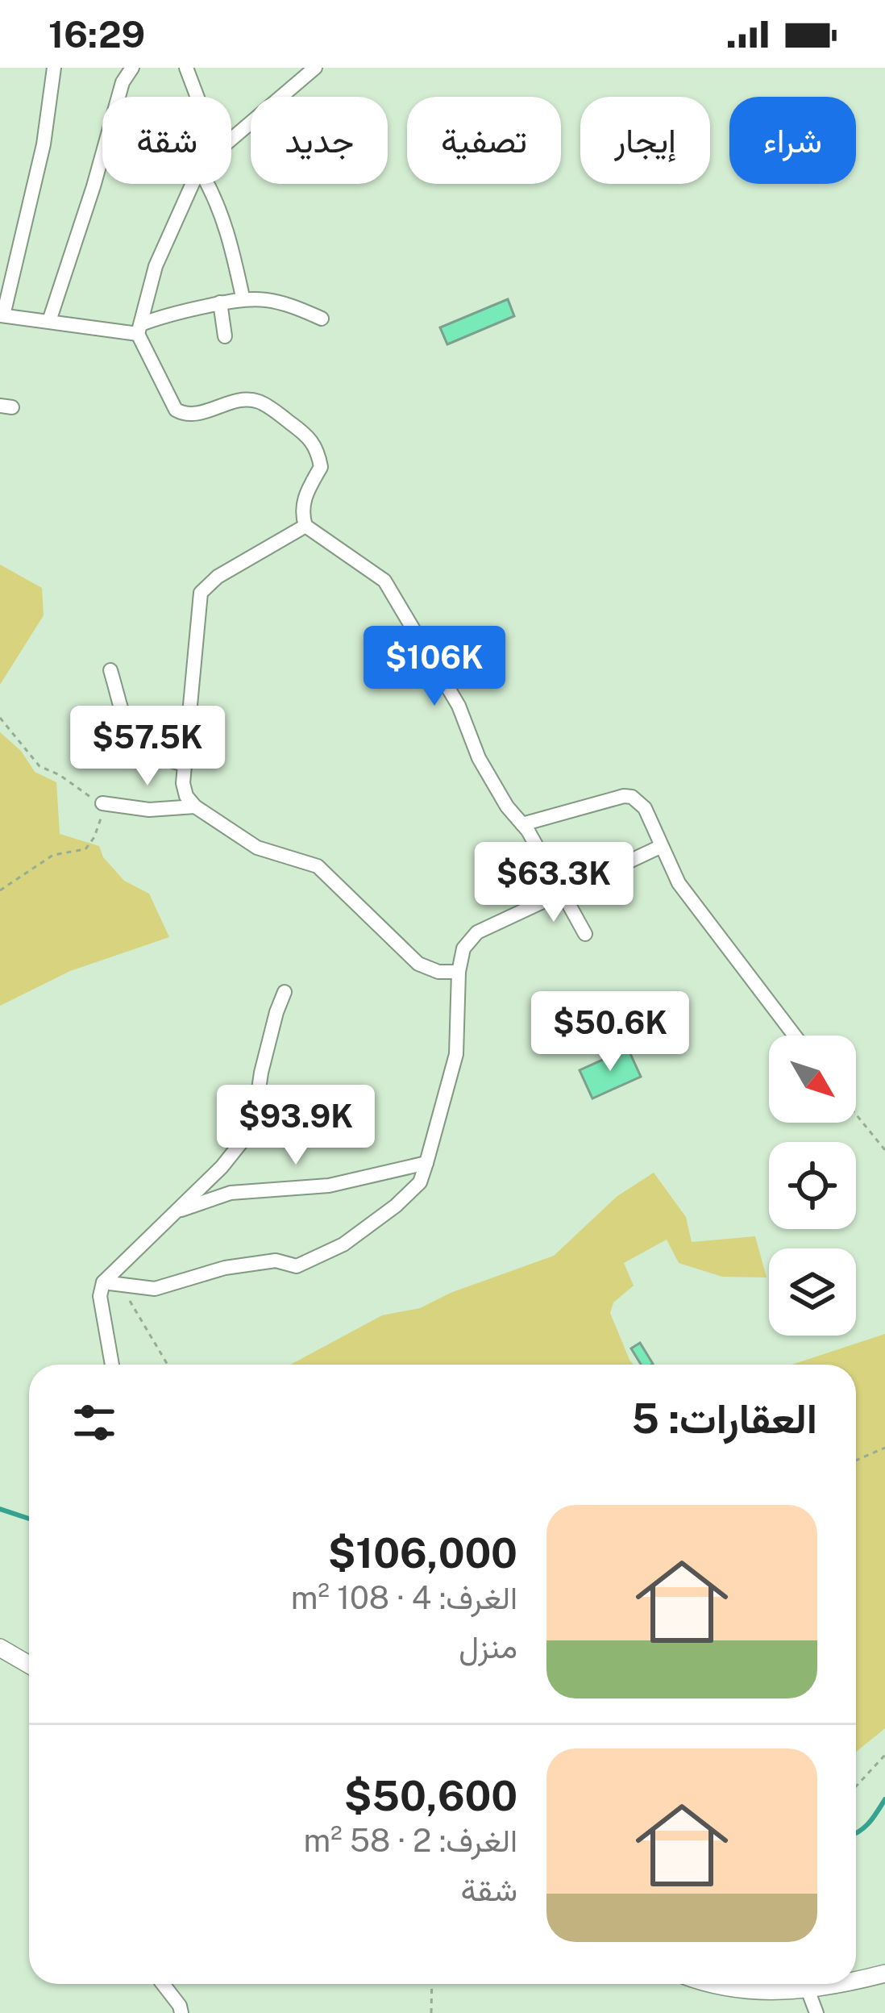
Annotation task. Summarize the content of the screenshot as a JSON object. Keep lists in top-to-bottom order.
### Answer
{
  "north": "bottom right",
  "page": {
    "status": "16:29",
    "chip": [
      "شراء",
      "إيجار",
      "تصفية",
      "جديد",
      "شقة"
    ],
    "price": [
      "$106K",
      "$57.5K",
      "$63.3K",
      "$50.6K",
      "$93.9K"
    ],
    "heading": "العقارات: 5",
    "list": [
      {
        "name": "$106,000",
        "note": "الغرف: 4 · 108 m² · منزل"
      },
      {
        "name": "$50,600",
        "note": "الغرف: 2 · 58 m² · شقة"
      }
    ]
  }
}
